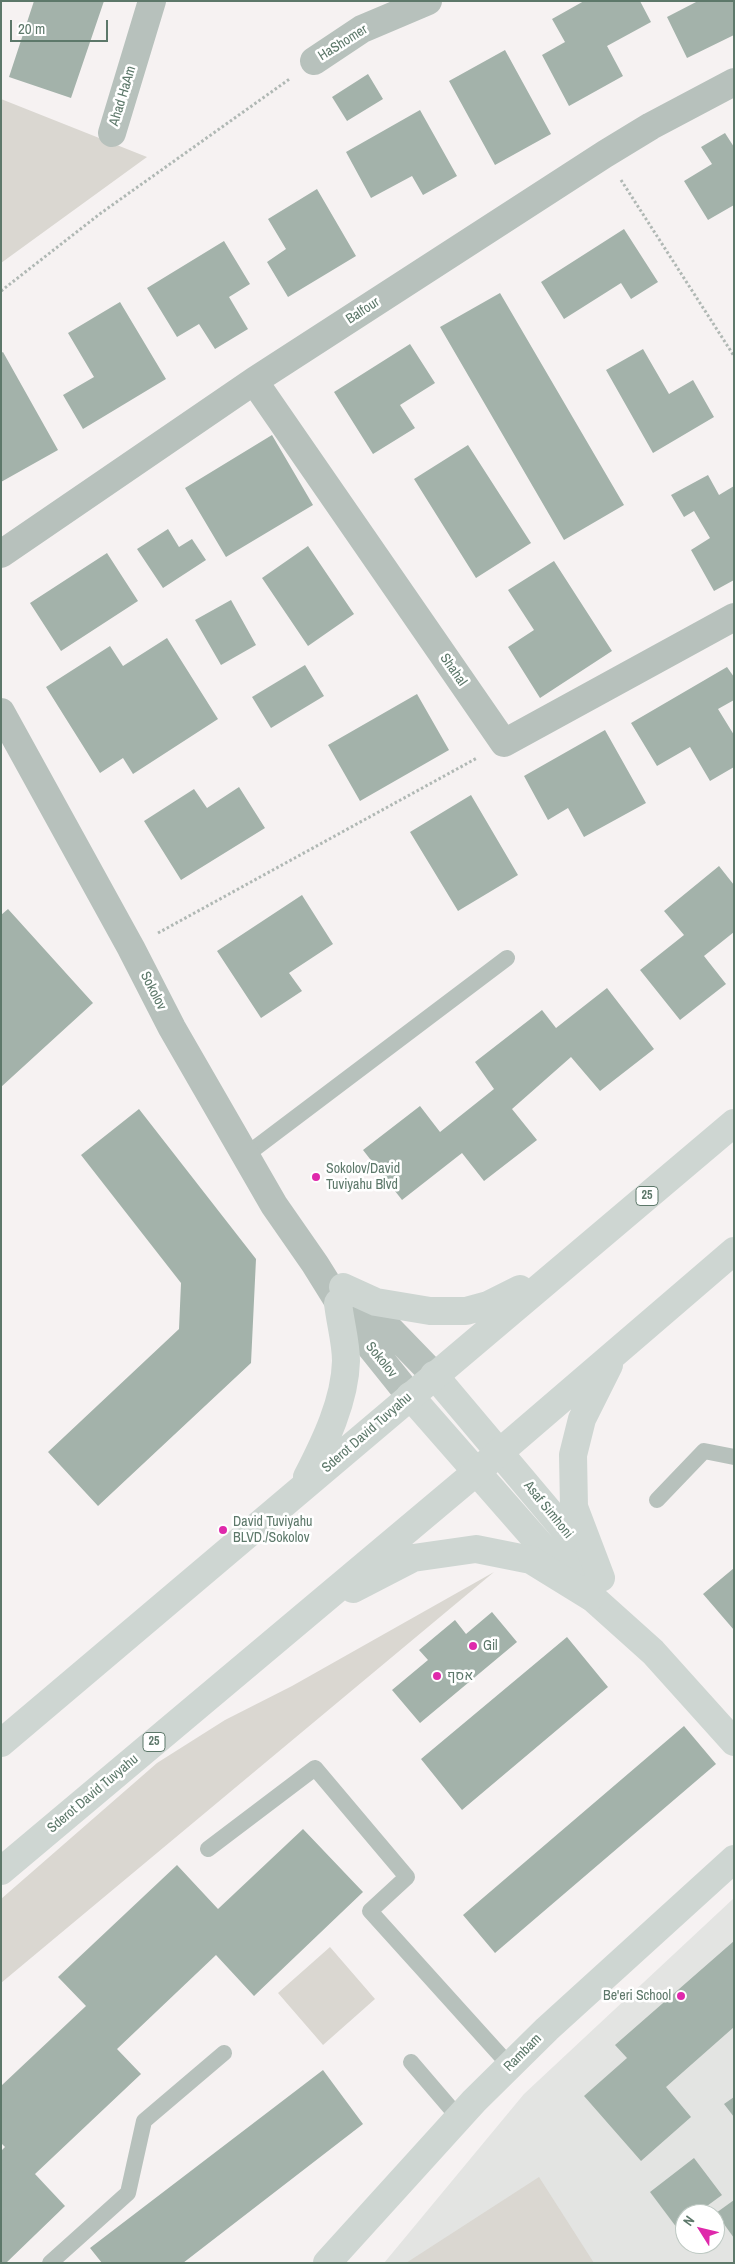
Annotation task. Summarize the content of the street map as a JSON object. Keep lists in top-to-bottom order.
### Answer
{
  "streets": {
    "main road": [
      "Sokolov",
      "25",
      "Sderot David Tuvyahu",
      "Asaf Simhoni",
      "Rambam"
    ],
    "street": [
      "HaShomer",
      "Ahad HaAm",
      "Balfour",
      "Shahal"
    ]
  },
  "crossings": [
    ["Balfour", "Shahal"],
    ["Sokolov", "Sderot David Tuvyahu"],
    ["Sokolov", "Asaf Simhoni"],
    ["Sderot David Tuvyahu", "Asaf Simhoni"]
  ],
  "places": [
    "Sokolov/David Tuviyahu Blvd",
    "David Tuviyahu BLVD./Sokolov",
    "Gil",
    "אסף",
    "Be'eri School"
  ],
  "scale_bar": "20 m",
  "north": "top left"
}
